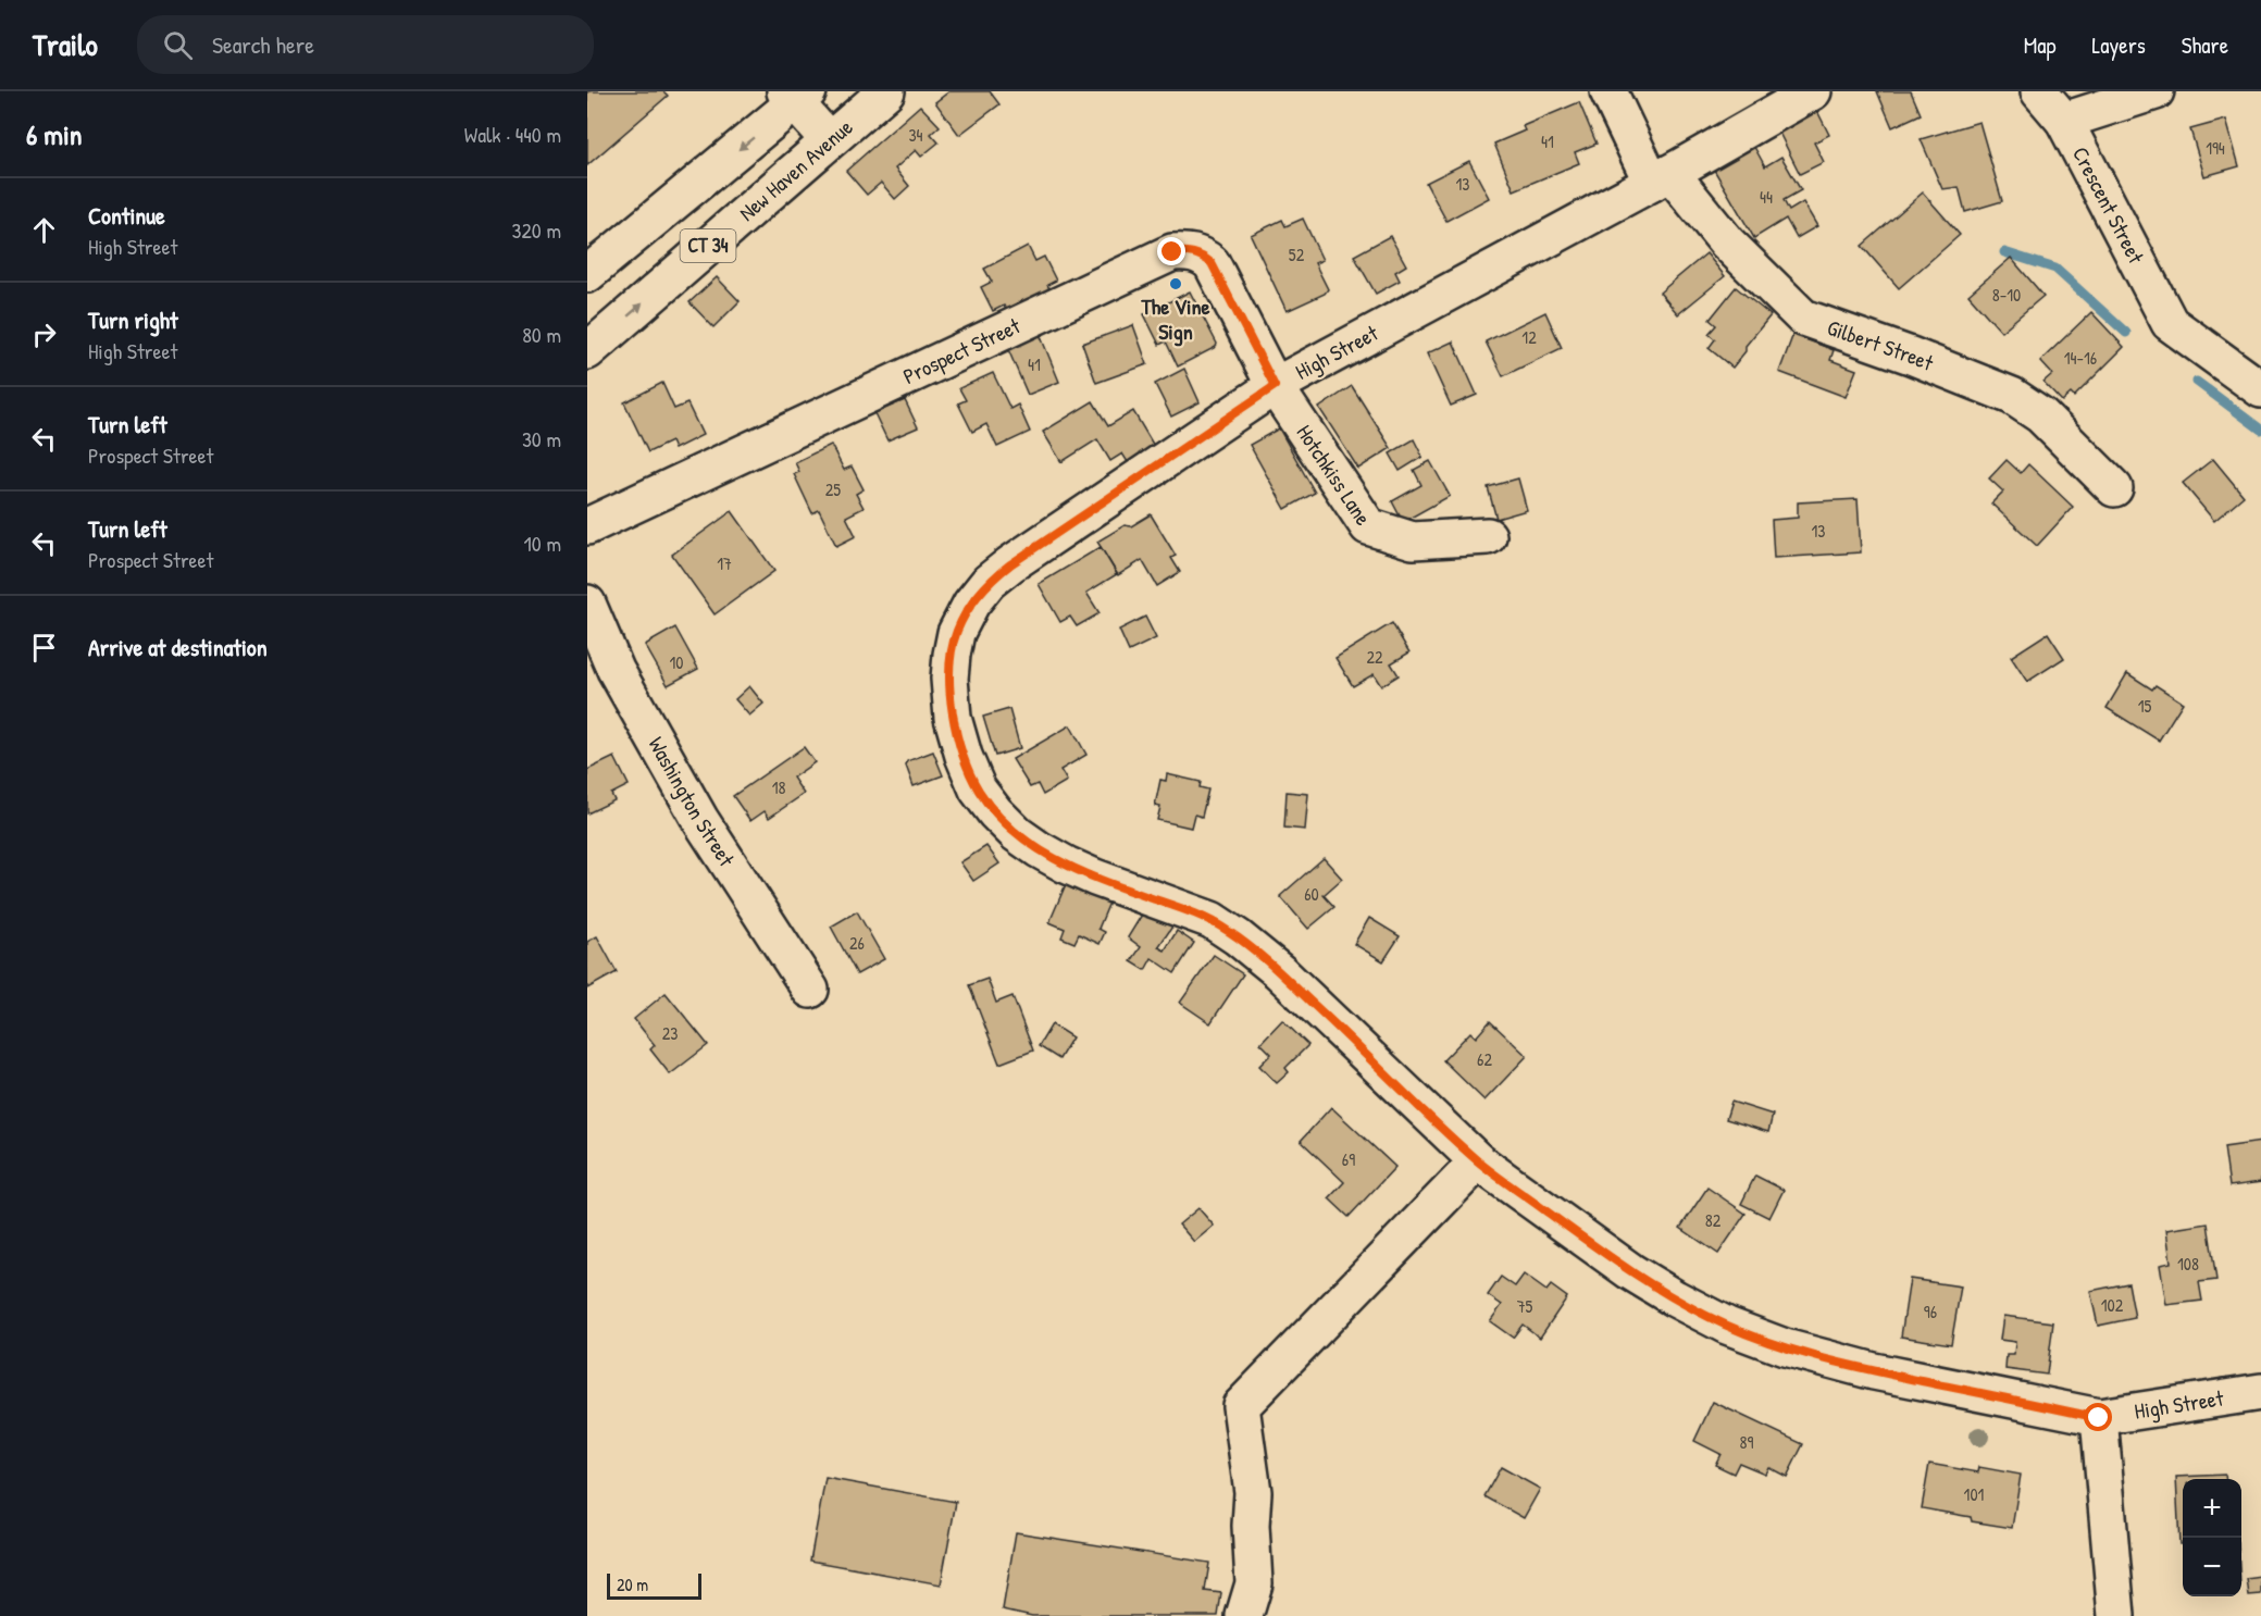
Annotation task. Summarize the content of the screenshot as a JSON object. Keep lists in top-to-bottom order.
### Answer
{
  "streets": {
    "main road": [
      "New Haven Avenue",
      "Crescent Street",
      "CT 34",
      "Gilbert Street",
      "Prospect Street",
      "High Street",
      "Hotchkiss Lane",
      "Washington Street"
    ]
  },
  "crossings": [
    ["Gilbert Street", "High Street"],
    ["Prospect Street", "High Street"],
    ["Prospect Street", "Hotchkiss Lane"],
    ["High Street", "Hotchkiss Lane"]
  ],
  "places": ["The Vine Sign"],
  "house_numbers": [
    "34",
    "41",
    "194",
    "13",
    "44",
    "52",
    "8-10",
    "12",
    "14-16",
    "41",
    "25",
    "13",
    "17",
    "22",
    "10",
    "15",
    "18",
    "60",
    "26",
    "23",
    "62",
    "69",
    "82",
    "108",
    "102",
    "75",
    "96",
    "89",
    "101"
  ],
  "scale_bar": "20 m",
  "page": {
    "header": "Trailo",
    "search": "Search here",
    "nav": ["Map", "Layers", "Share"],
    "heading": ["6 min", "Walk · 440 m"],
    "list": [
      ["Continue", "High Street", "320 m"],
      ["Turn right", "High Street", "80 m"],
      ["Turn left", "Prospect Street", "30 m"],
      ["Turn left", "Prospect Street", "10 m"],
      "Arrive at destination"
    ],
    "map_buttons": ["+", "−"],
    "scale": "20 m"
  }
}
